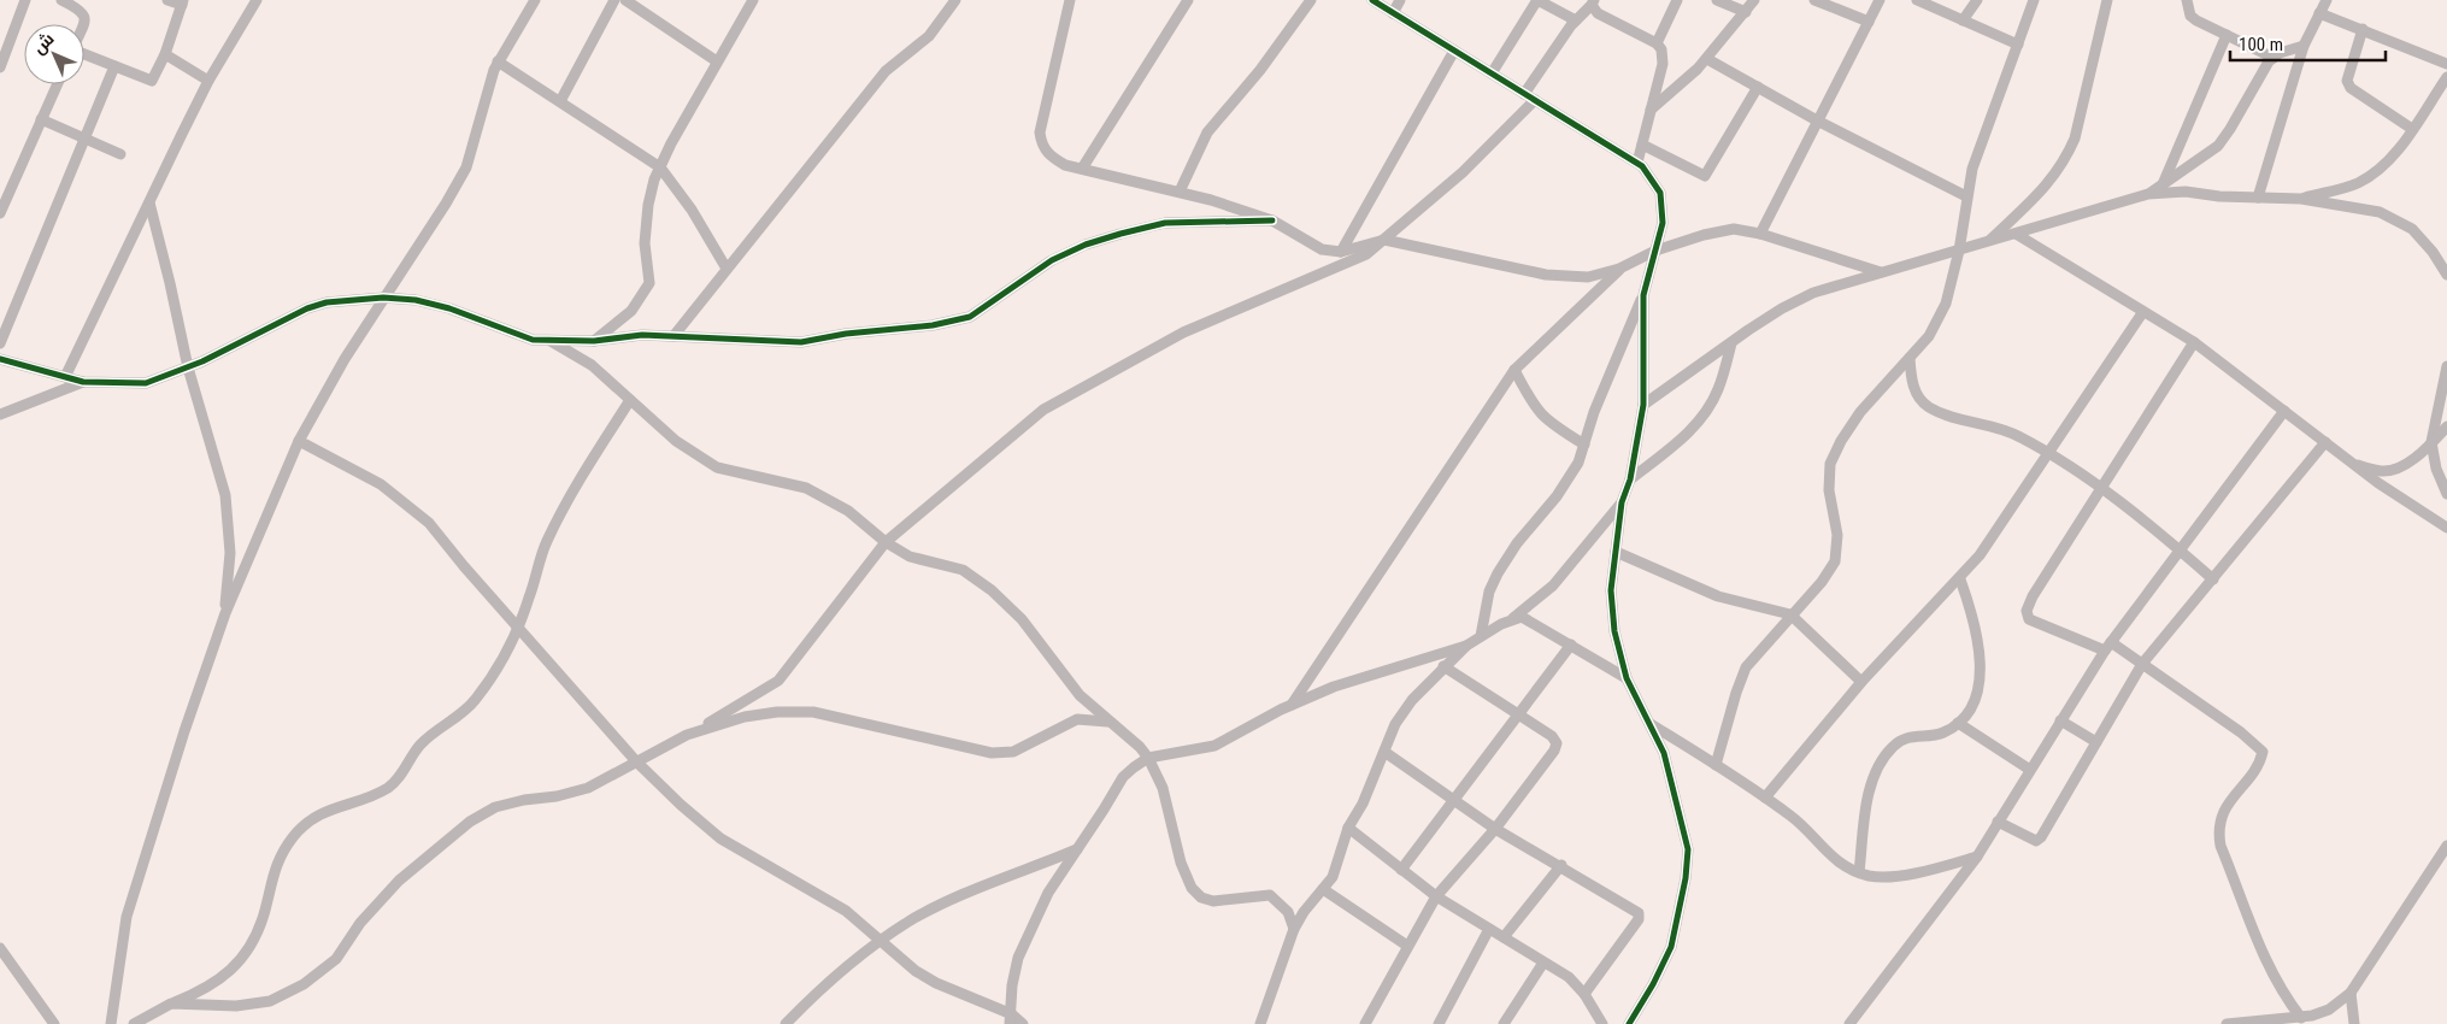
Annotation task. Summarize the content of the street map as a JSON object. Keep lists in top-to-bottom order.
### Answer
{
  "scale_bar": "100 m",
  "north": "top left"
}
